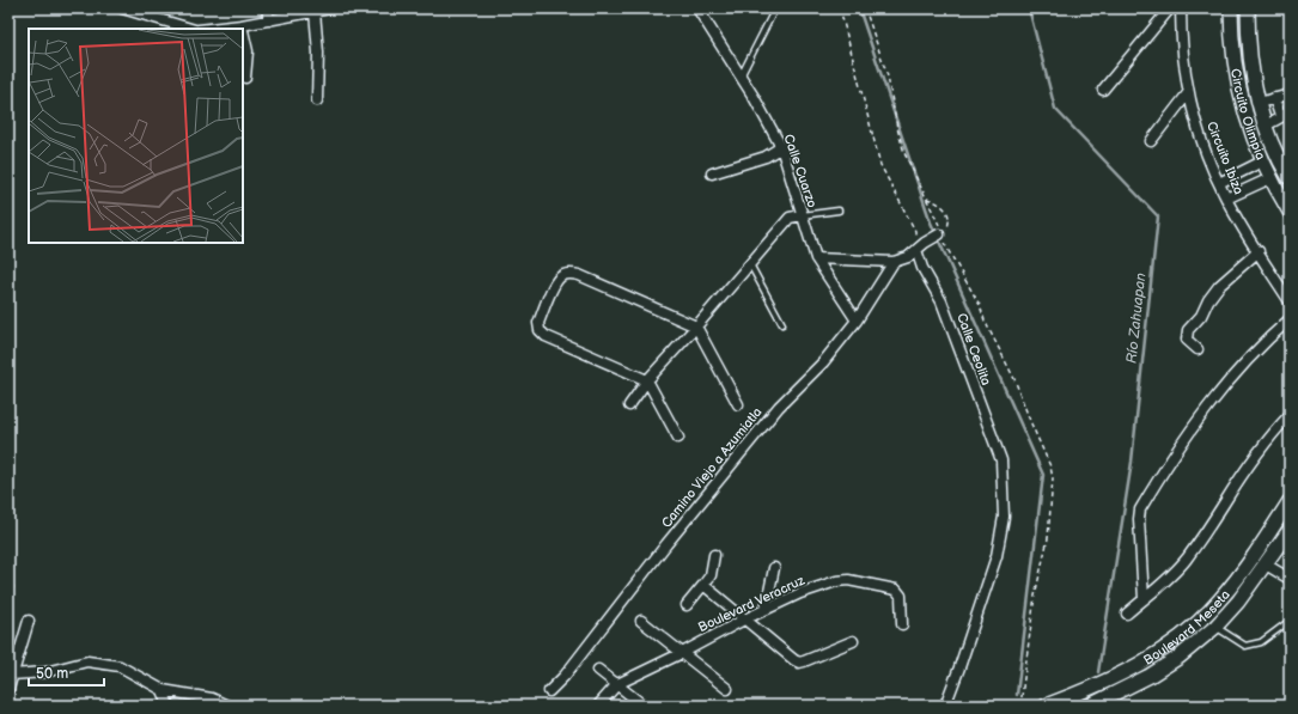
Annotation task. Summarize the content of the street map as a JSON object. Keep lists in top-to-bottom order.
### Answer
{
  "streets": {
    "street": [
      "Circuito Olimpia",
      "Circuito Ibiza",
      "Calle Cuarzo",
      "Calle Ceolita",
      "Camino Viejo a Azumiatla",
      "Boulevard Veracruz",
      "Boulevard Meseta"
    ]
  },
  "crossings": [
    ["Calle Cuarzo", "Camino Viejo a Azumiatla"]
  ],
  "water": ["Río Zahuapan"],
  "scale_bar": "50 m"
}
